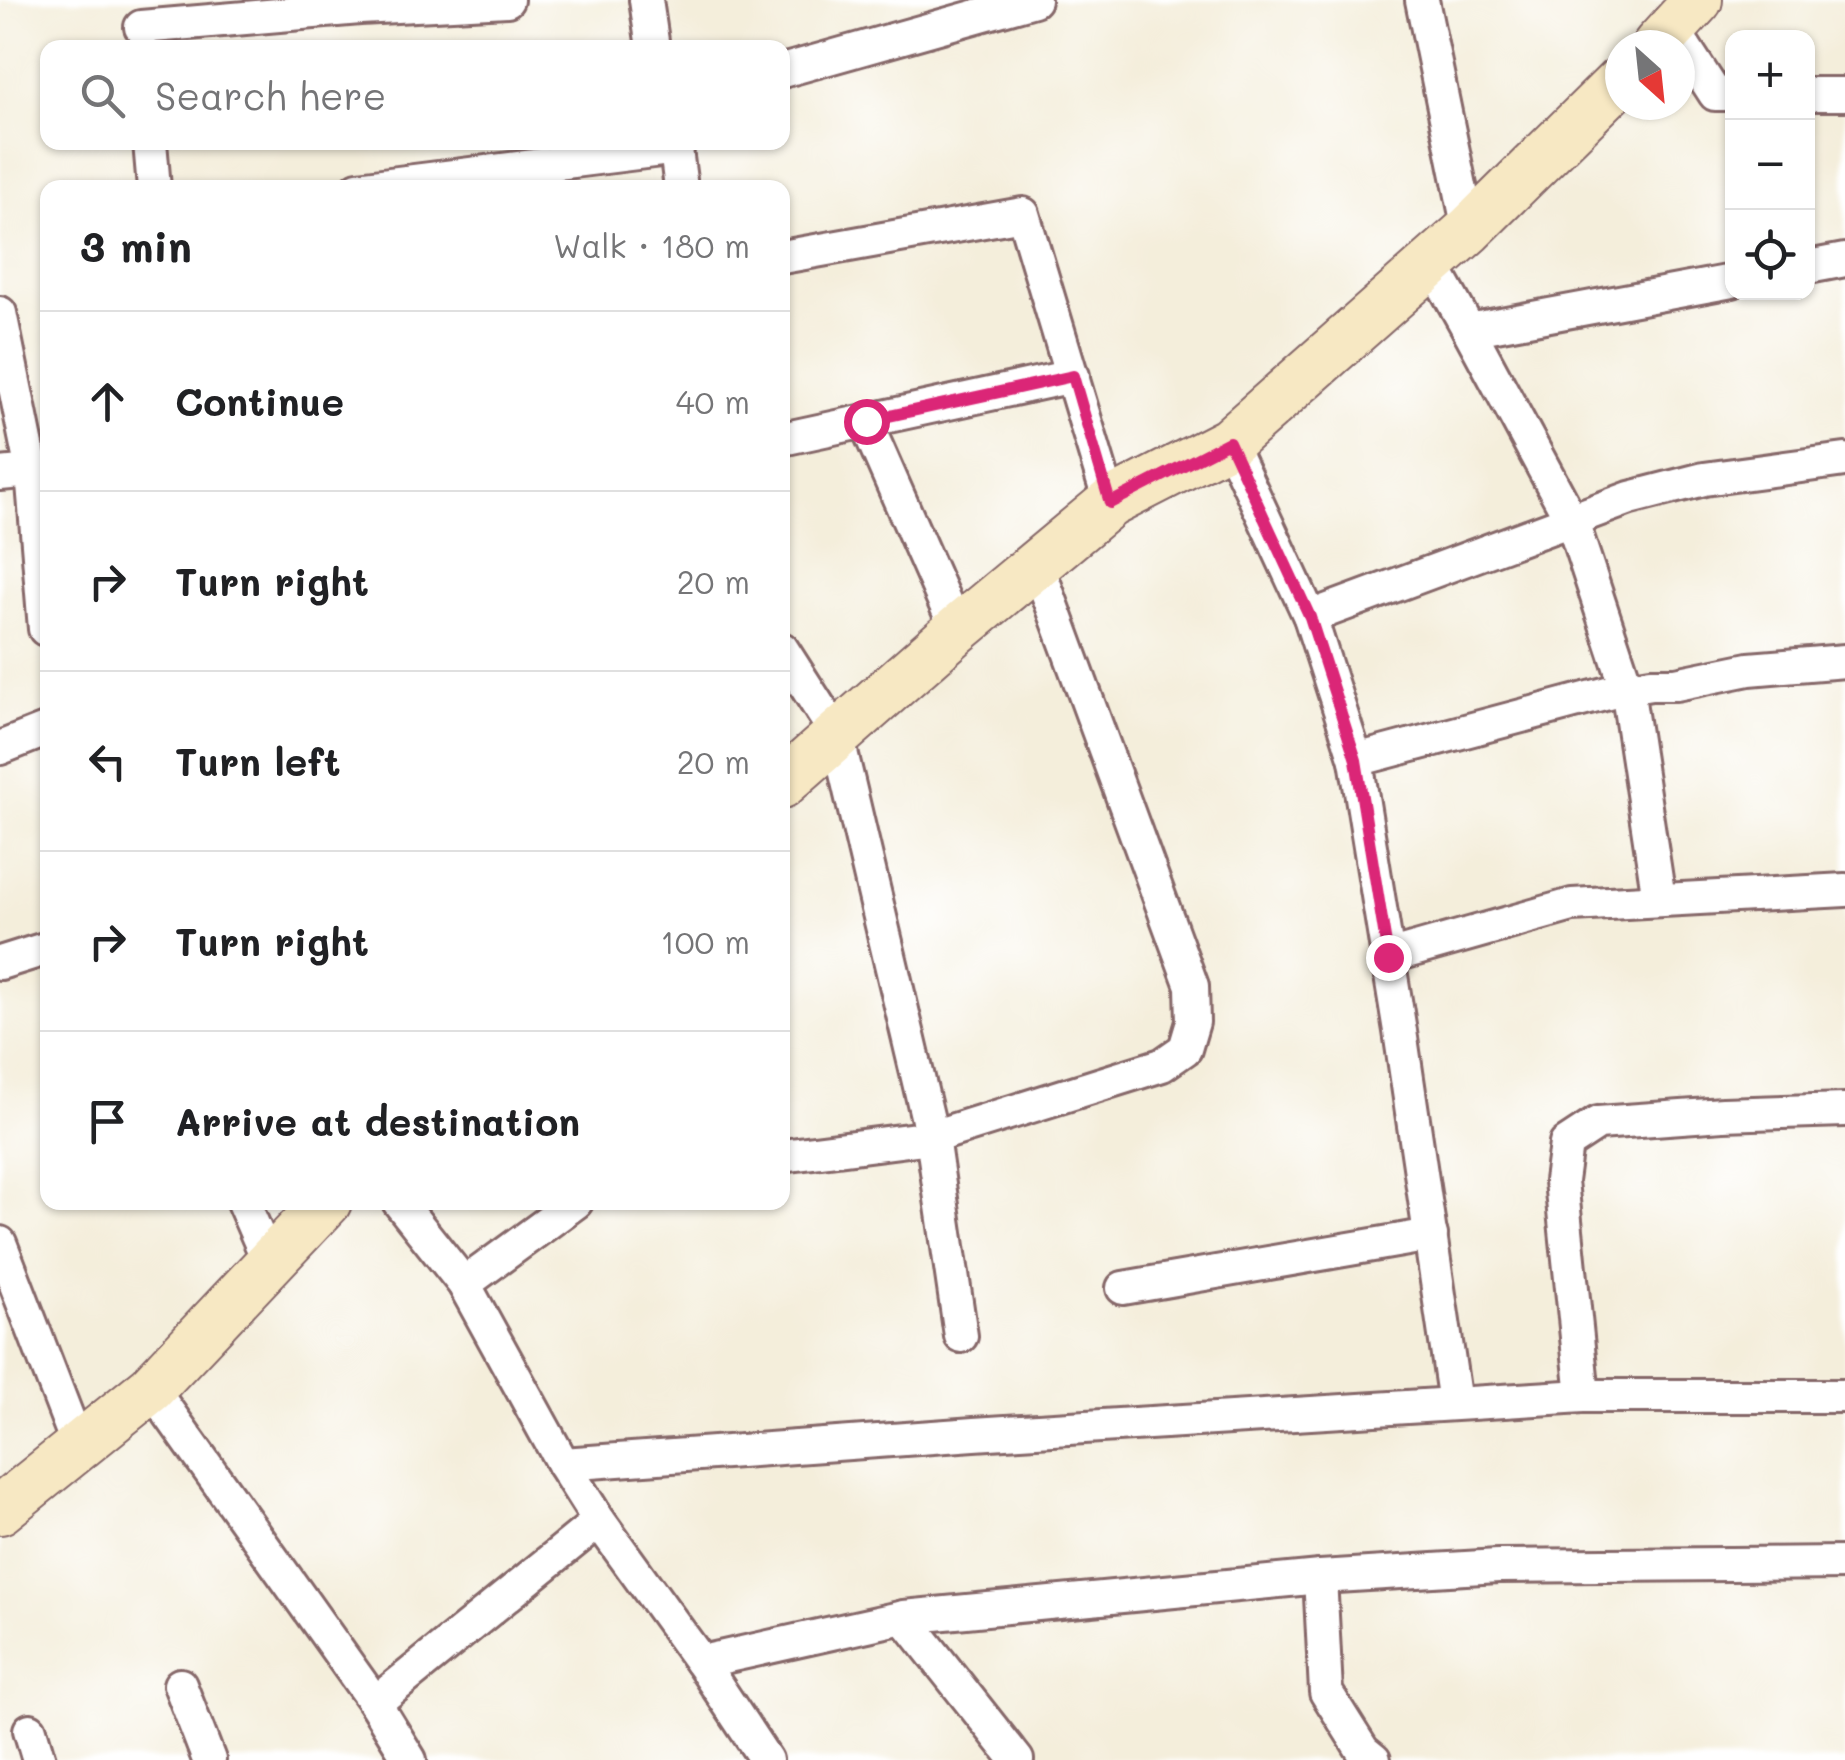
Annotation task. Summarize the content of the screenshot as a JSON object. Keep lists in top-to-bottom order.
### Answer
{
  "north": "bottom right",
  "page": {
    "map_buttons": ["+", "−"],
    "search": "Search here",
    "heading": ["3 min", "Walk · 180 m"],
    "list": [
      ["Continue", "40 m"],
      ["Turn right", "20 m"],
      ["Turn left", "20 m"],
      ["Turn right", "100 m"],
      "Arrive at destination"
    ]
  }
}
